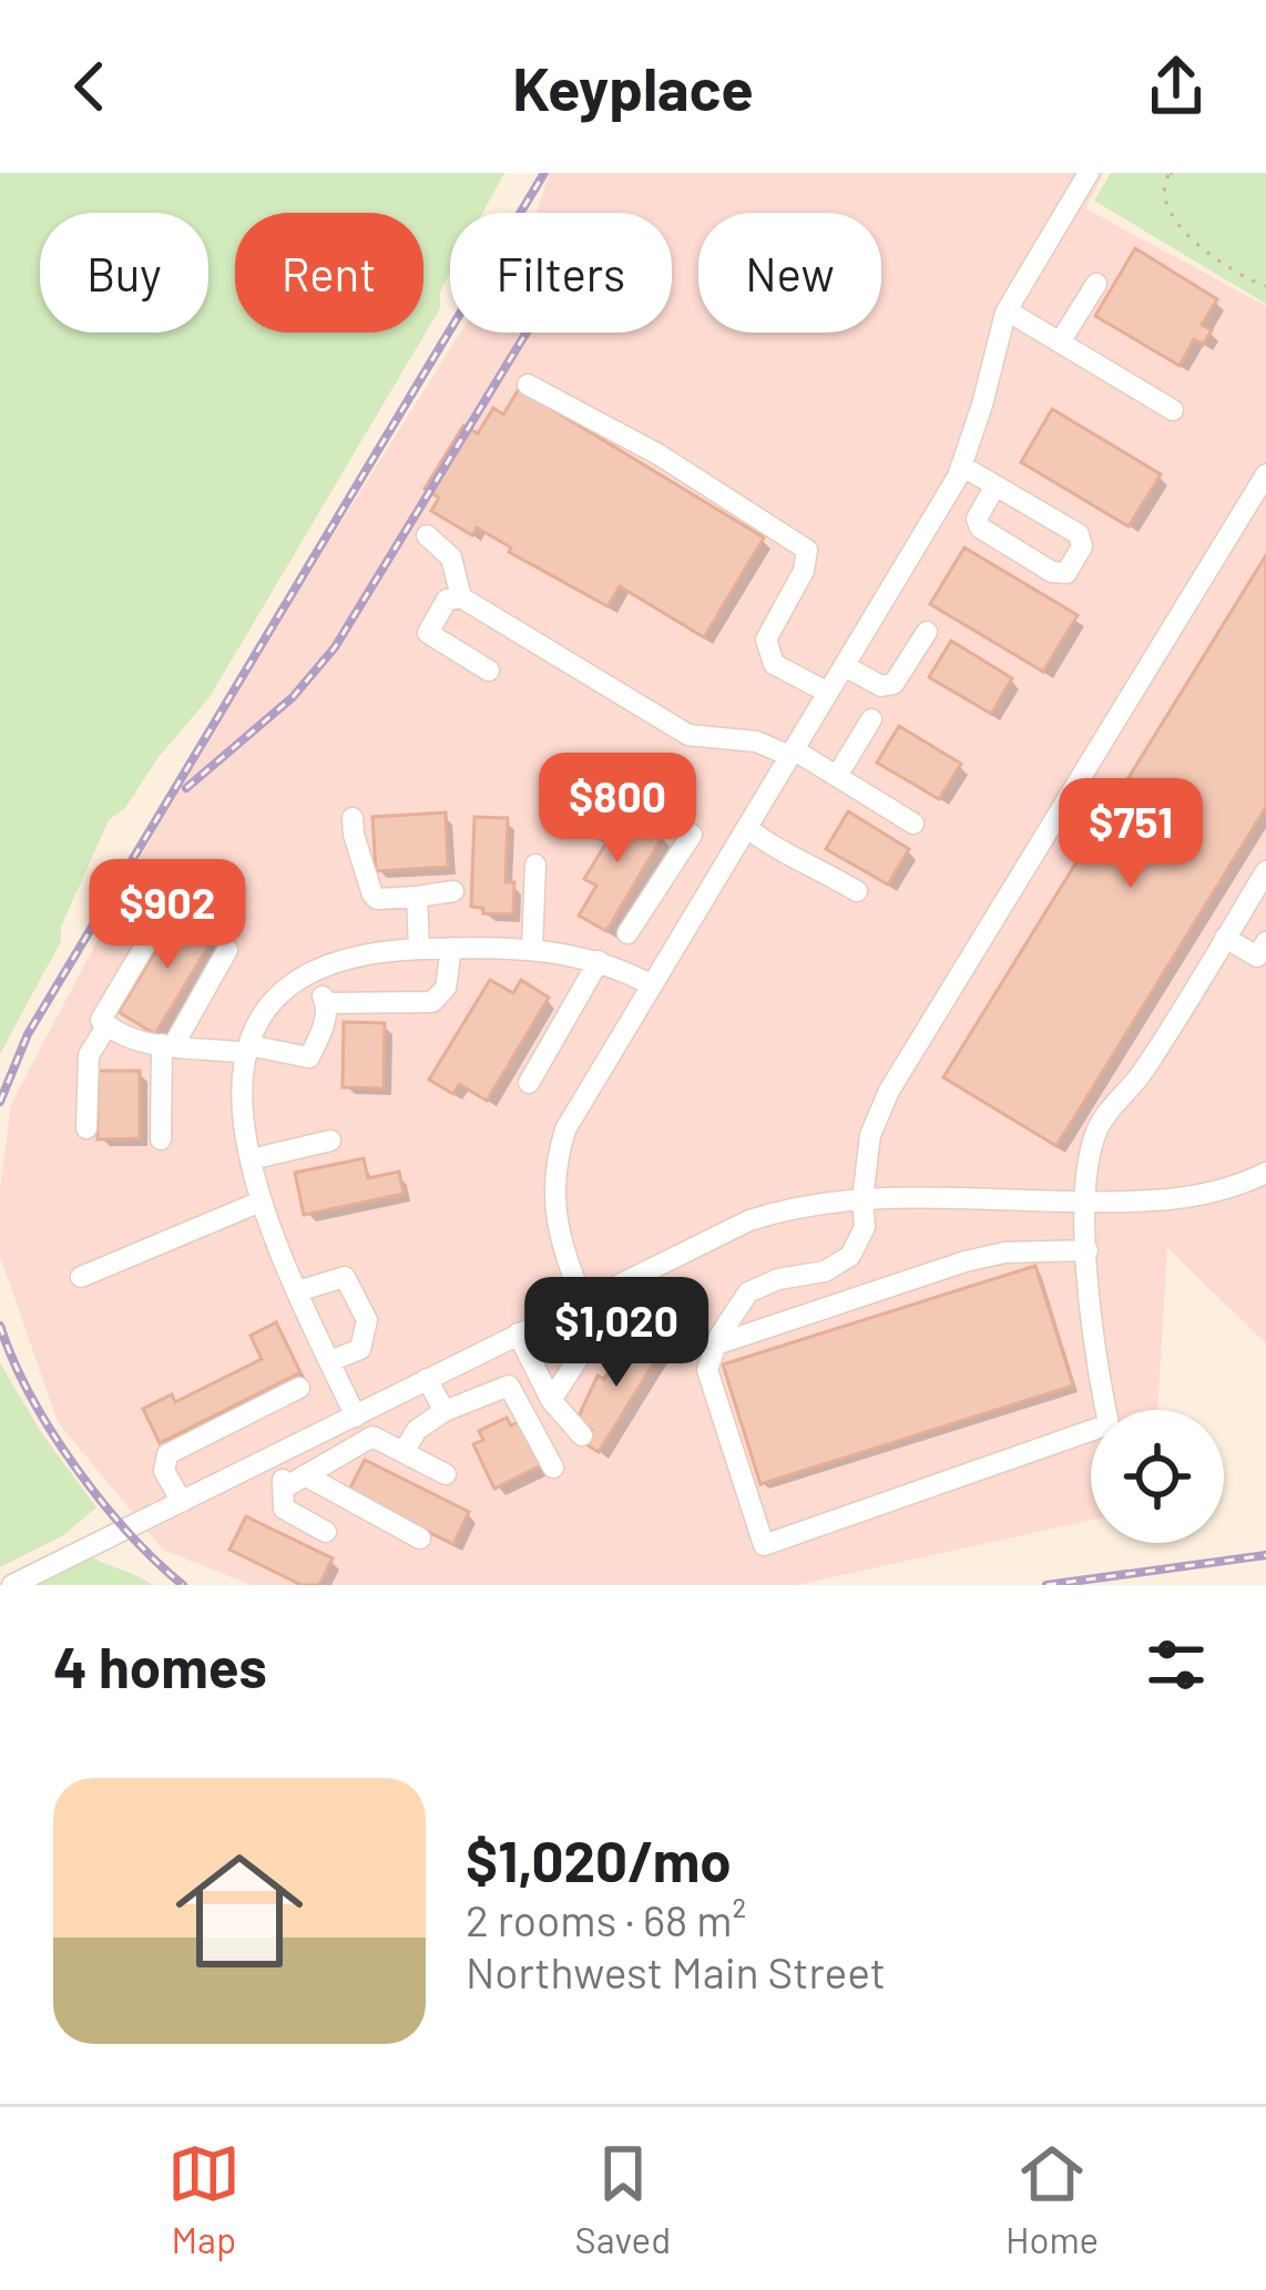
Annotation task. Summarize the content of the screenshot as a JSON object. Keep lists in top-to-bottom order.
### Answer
{
  "page": {
    "header": "Keyplace",
    "chip": [
      "Buy",
      "Rent",
      "Filters",
      "New"
    ],
    "price": [
      "$800",
      "$751",
      "$902",
      "$1,020"
    ],
    "heading": "4 homes",
    "list": [
      {
        "name": "$1,020/mo",
        "note": "2 rooms · 68 m² · Northwest Main Street"
      }
    ],
    "tabs": ["Map", "Saved", "Home"]
  }
}
